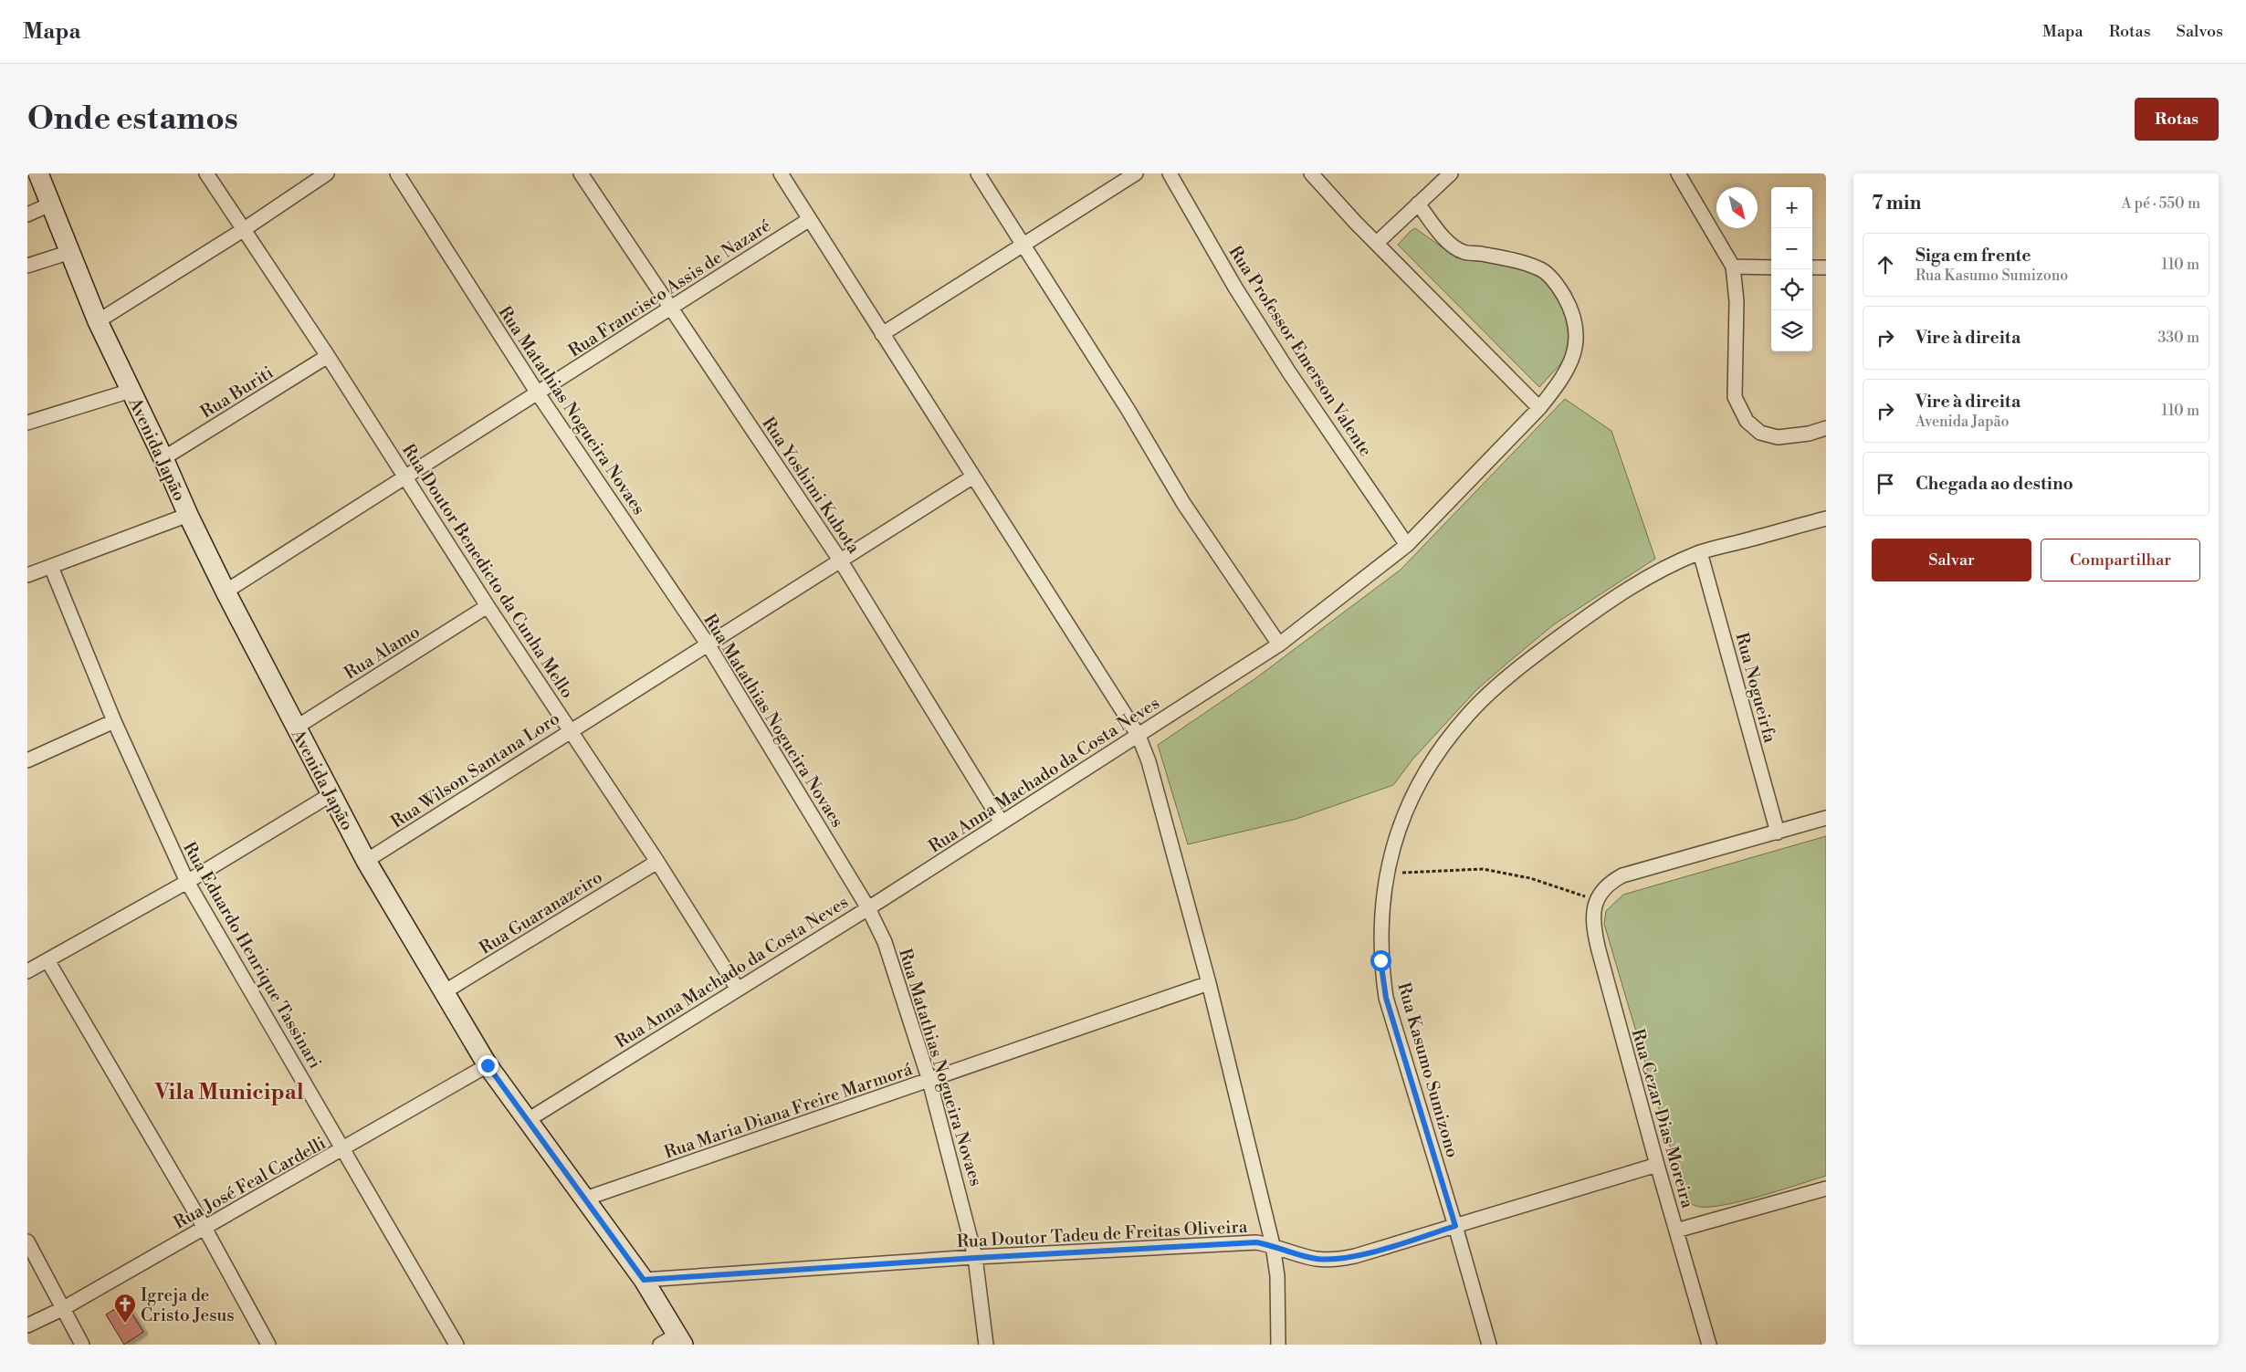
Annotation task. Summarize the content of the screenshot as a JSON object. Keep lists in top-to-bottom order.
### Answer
{
  "streets": {
    "main road": ["Avenida Japão"],
    "street": [
      "Rua Francisco Assis de Nazaré",
      "Rua Professor Emerson Valente",
      "Rua Buriti",
      "Rua Matathias Nogueira Novaes",
      "Rua Yoshimi Kubota",
      "Rua Doutor Benedicto da Cunha Mello",
      "Rua Alamo",
      "Rua Nogueirfa",
      "Rua Wilson Santana Loro",
      "Rua Anna Machado da Costa Neves",
      "Rua Guaranazeiro",
      "Rua Eduardo Henrique Tassinari",
      "Rua Kasumo Sumizono",
      "Rua Maria Diana Freire Marmorá",
      "Rua Cezar Dias Moreira",
      "Rua José Feal Cardelli",
      "Rua Doutor Tadeu de Freitas Oliveira"
    ]
  },
  "crossings": [
    ["Rua Francisco Assis de Nazaré", "Rua Matathias Nogueira Novaes"],
    ["Rua Francisco Assis de Nazaré", "Avenida Japão"],
    ["Rua Francisco Assis de Nazaré", "Rua Yoshimi Kubota"],
    ["Rua Francisco Assis de Nazaré", "Rua Doutor Benedicto da Cunha Mello"],
    ["Rua Professor Emerson Valente", "Rua Anna Machado da Costa Neves"],
    ["Rua Buriti", "Avenida Japão"],
    ["Rua Buriti", "Rua Doutor Benedicto da Cunha Mello"],
    ["Rua Matathias Nogueira Novaes", "Rua Wilson Santana Loro"],
    ["Rua Matathias Nogueira Novaes", "Rua Anna Machado da Costa Neves"],
    ["Rua Matathias Nogueira Novaes", "Rua Maria Diana Freire Marmorá"],
    ["Rua Matathias Nogueira Novaes", "Rua Doutor Tadeu de Freitas Oliveira"],
    ["Avenida Japão", "Rua Alamo"],
    ["Avenida Japão", "Rua Wilson Santana Loro"],
    ["Avenida Japão", "Rua Anna Machado da Costa Neves"],
    ["Avenida Japão", "Rua Guaranazeiro"],
    ["Avenida Japão", "Rua Maria Diana Freire Marmorá"],
    ["Avenida Japão", "Rua José Feal Cardelli"],
    ["Avenida Japão", "Rua Doutor Tadeu de Freitas Oliveira"],
    ["Rua Yoshimi Kubota", "Rua Wilson Santana Loro"],
    ["Rua Yoshimi Kubota", "Rua Anna Machado da Costa Neves"],
    ["Rua Doutor Benedicto da Cunha Mello", "Rua Alamo"],
    ["Rua Doutor Benedicto da Cunha Mello", "Rua Wilson Santana Loro"],
    ["Rua Doutor Benedicto da Cunha Mello", "Rua Anna Machado da Costa Neves"],
    ["Rua Doutor Benedicto da Cunha Mello", "Rua Guaranazeiro"],
    ["Rua Nogueirfa", "Rua Kasumo Sumizono"],
    ["Rua Eduardo Henrique Tassinari", "Rua José Feal Cardelli"],
    ["Rua Kasumo Sumizono", "Rua Doutor Tadeu de Freitas Oliveira"],
    ["Rua Cezar Dias Moreira", "Rua Doutor Tadeu de Freitas Oliveira"]
  ],
  "districts": ["Vila Municipal"],
  "places": {
    "church": ["Igreja de Cristo Jesus"]
  },
  "north": "bottom right",
  "page": {
    "header": "Mapa",
    "nav": ["Mapa", "Rotas", "Salvos"],
    "buttons": [
      "Rotas",
      ["Salvar", "Compartilhar"]
    ],
    "title": "Onde estamos",
    "heading": ["7 min", "A pé · 550 m"],
    "map_buttons": ["+", "−"],
    "list": [
      ["Siga em frente", "Rua Kasumo Sumizono", "110 m"],
      ["Vire à direita", "330 m"],
      ["Vire à direita", "Avenida Japão", "110 m"],
      "Chegada ao destino"
    ]
  }
}
